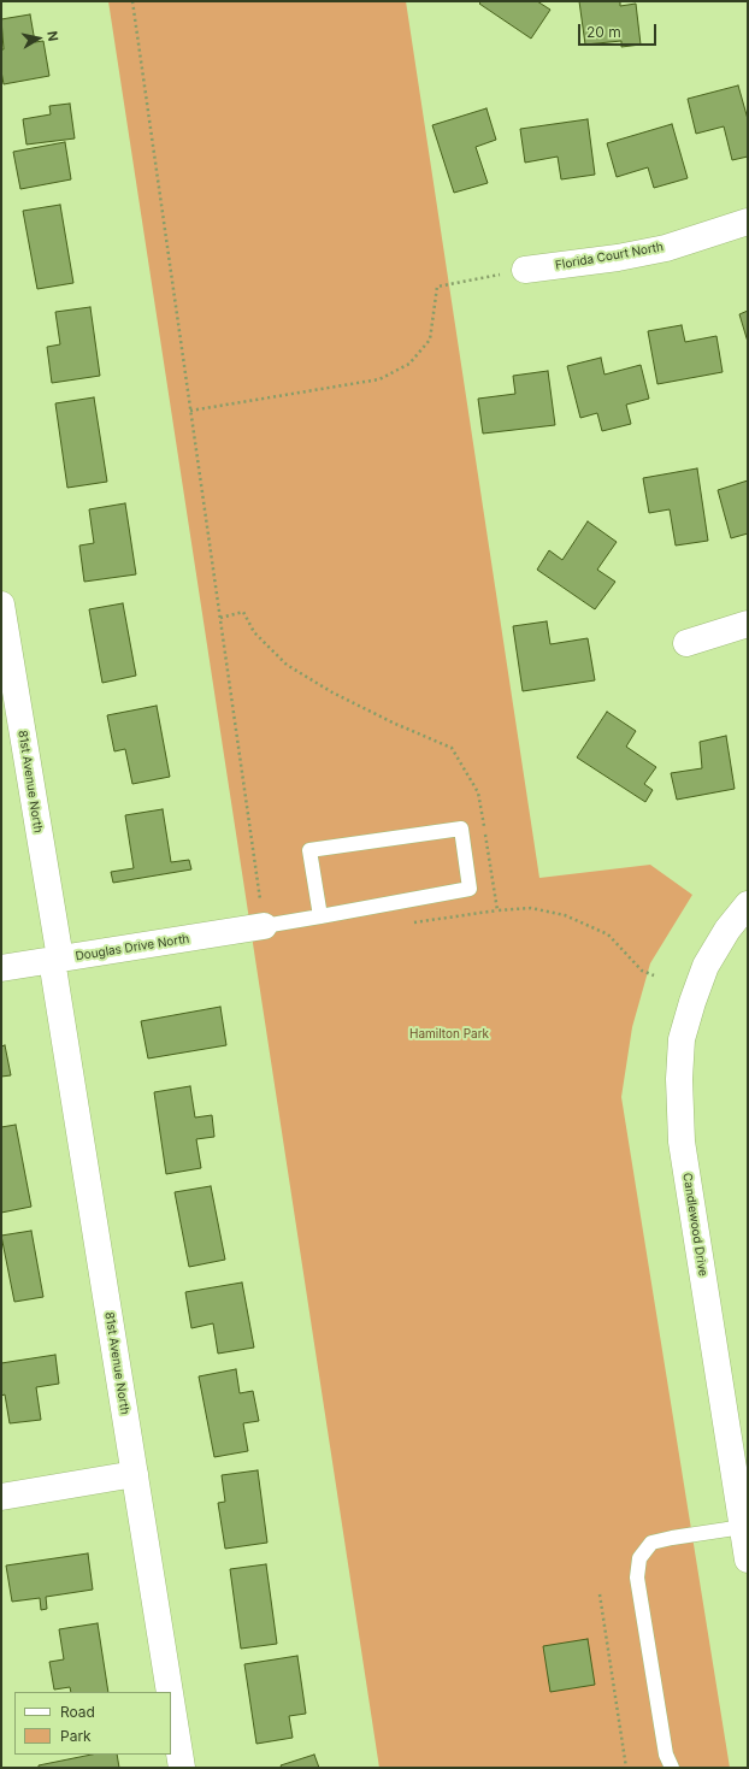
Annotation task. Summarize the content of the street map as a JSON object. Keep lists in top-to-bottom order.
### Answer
{
  "streets": {
    "street": [
      "Florida Court North",
      "81st Avenue North",
      "Douglas Drive North",
      "Candlewood Drive"
    ]
  },
  "crossings": [
    ["81st Avenue North", "Douglas Drive North"]
  ],
  "parks": ["Hamilton Park"],
  "legend": ["Road", "Park"],
  "scale_bar": "20 m",
  "north": "right"
}
